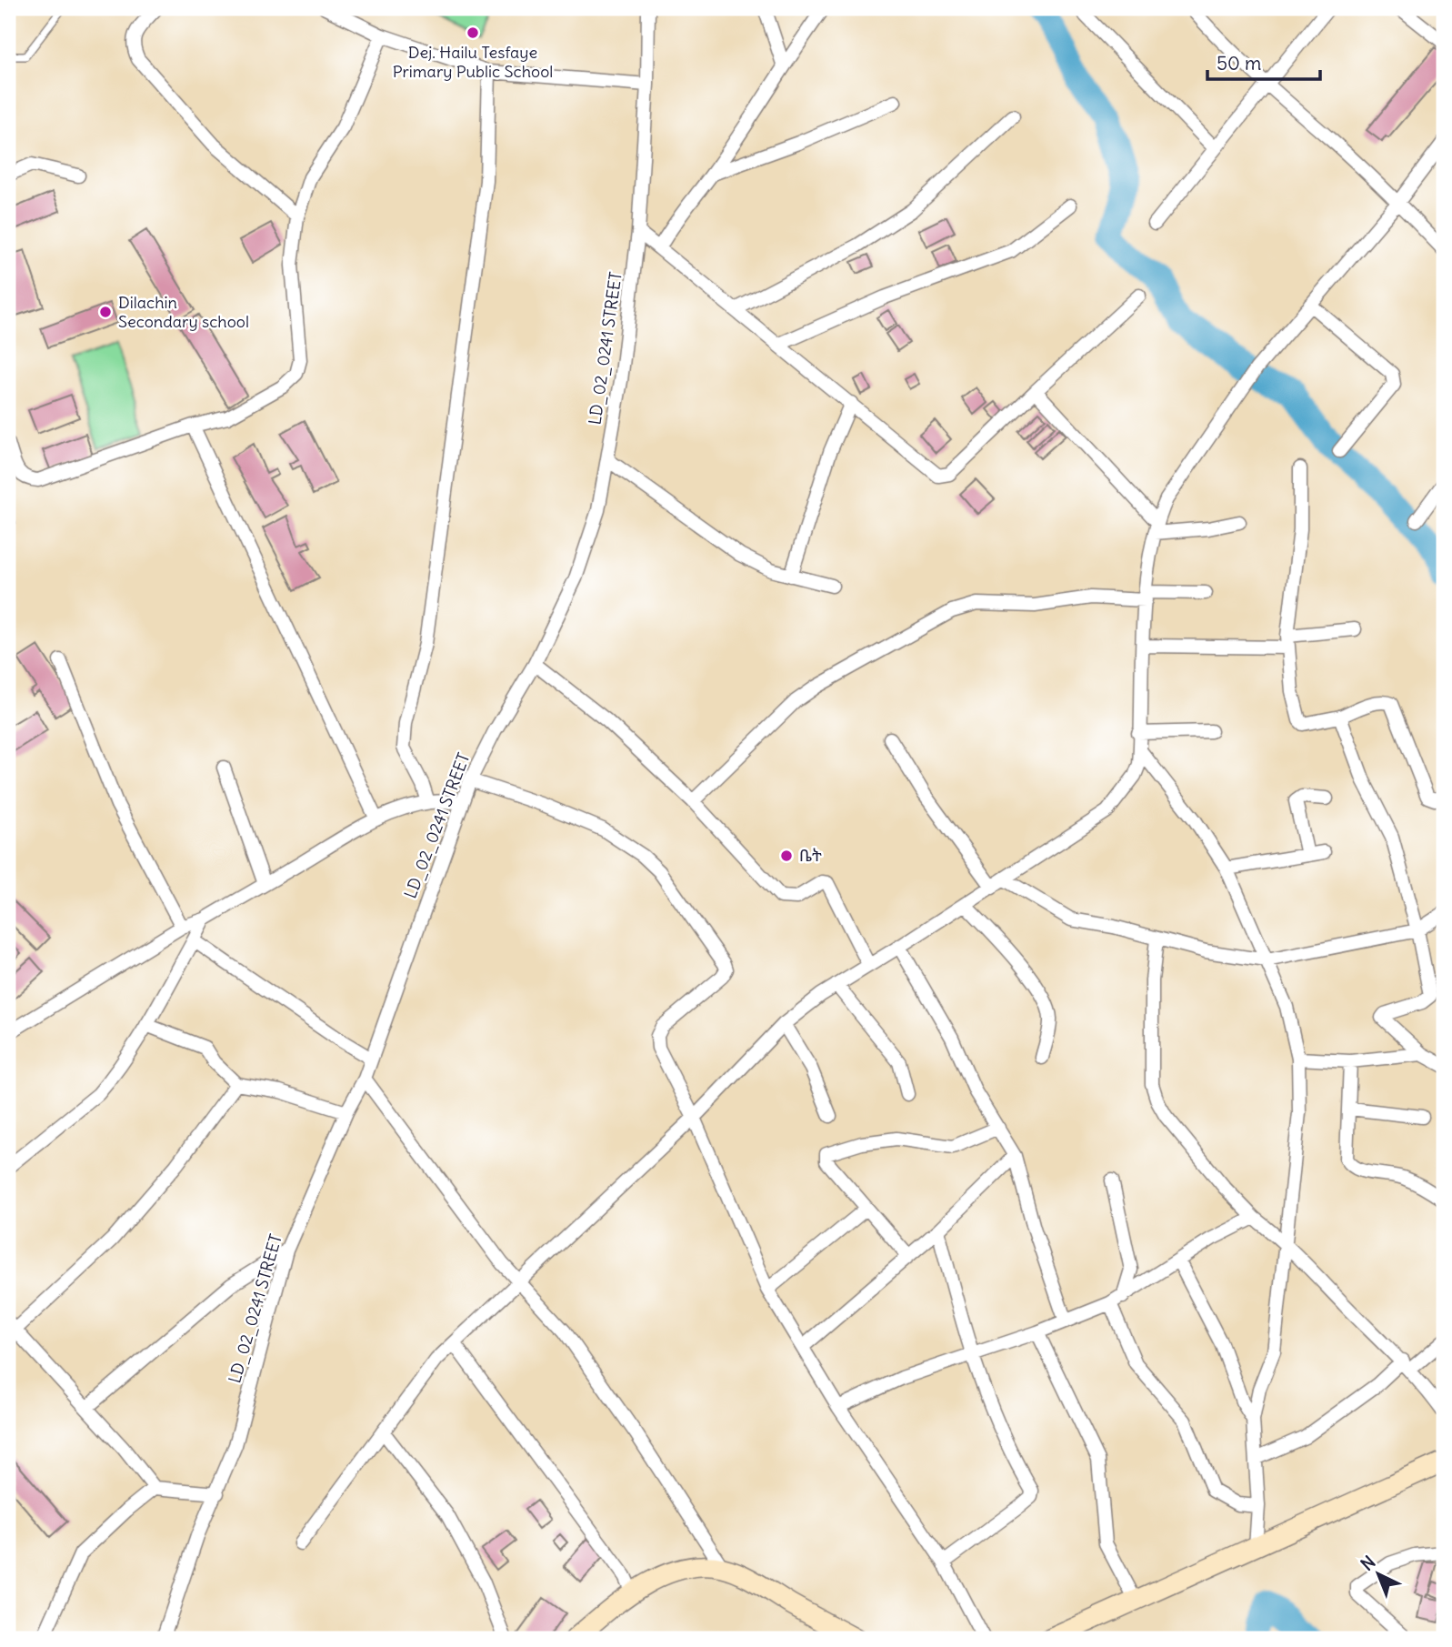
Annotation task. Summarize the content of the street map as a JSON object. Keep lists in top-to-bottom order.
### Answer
{
  "streets": {
    "street": ["LD_02_0241 STREET"]
  },
  "places": ["Dej. Hailu Tesfaye Primary Public School", "Dilachin Secondary school", "ቤት"],
  "scale_bar": "50 m",
  "north": "top left"
}
